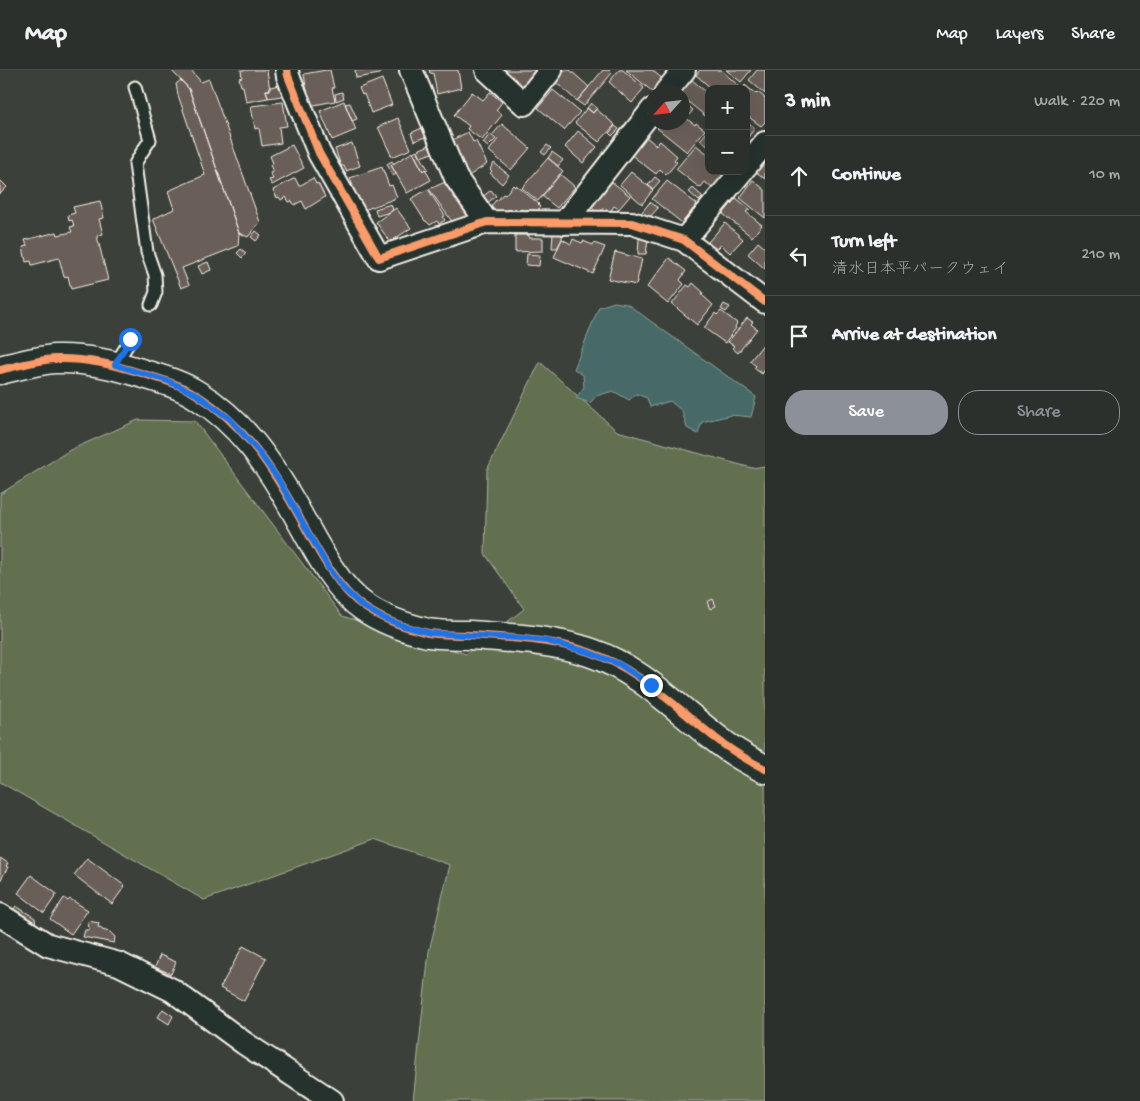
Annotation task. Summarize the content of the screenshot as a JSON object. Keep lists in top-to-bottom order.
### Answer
{
  "north": "bottom left",
  "page": {
    "header": "Map",
    "nav": ["Map", "Layers", "Share"],
    "heading": ["3 min", "Walk · 220 m"],
    "map_buttons": ["+", "−"],
    "list": [
      ["Continue", "10 m"],
      ["Turn left", "清水日本平パークウェイ", "210 m"],
      "Arrive at destination"
    ],
    "buttons": ["Save", "Share"]
  }
}
